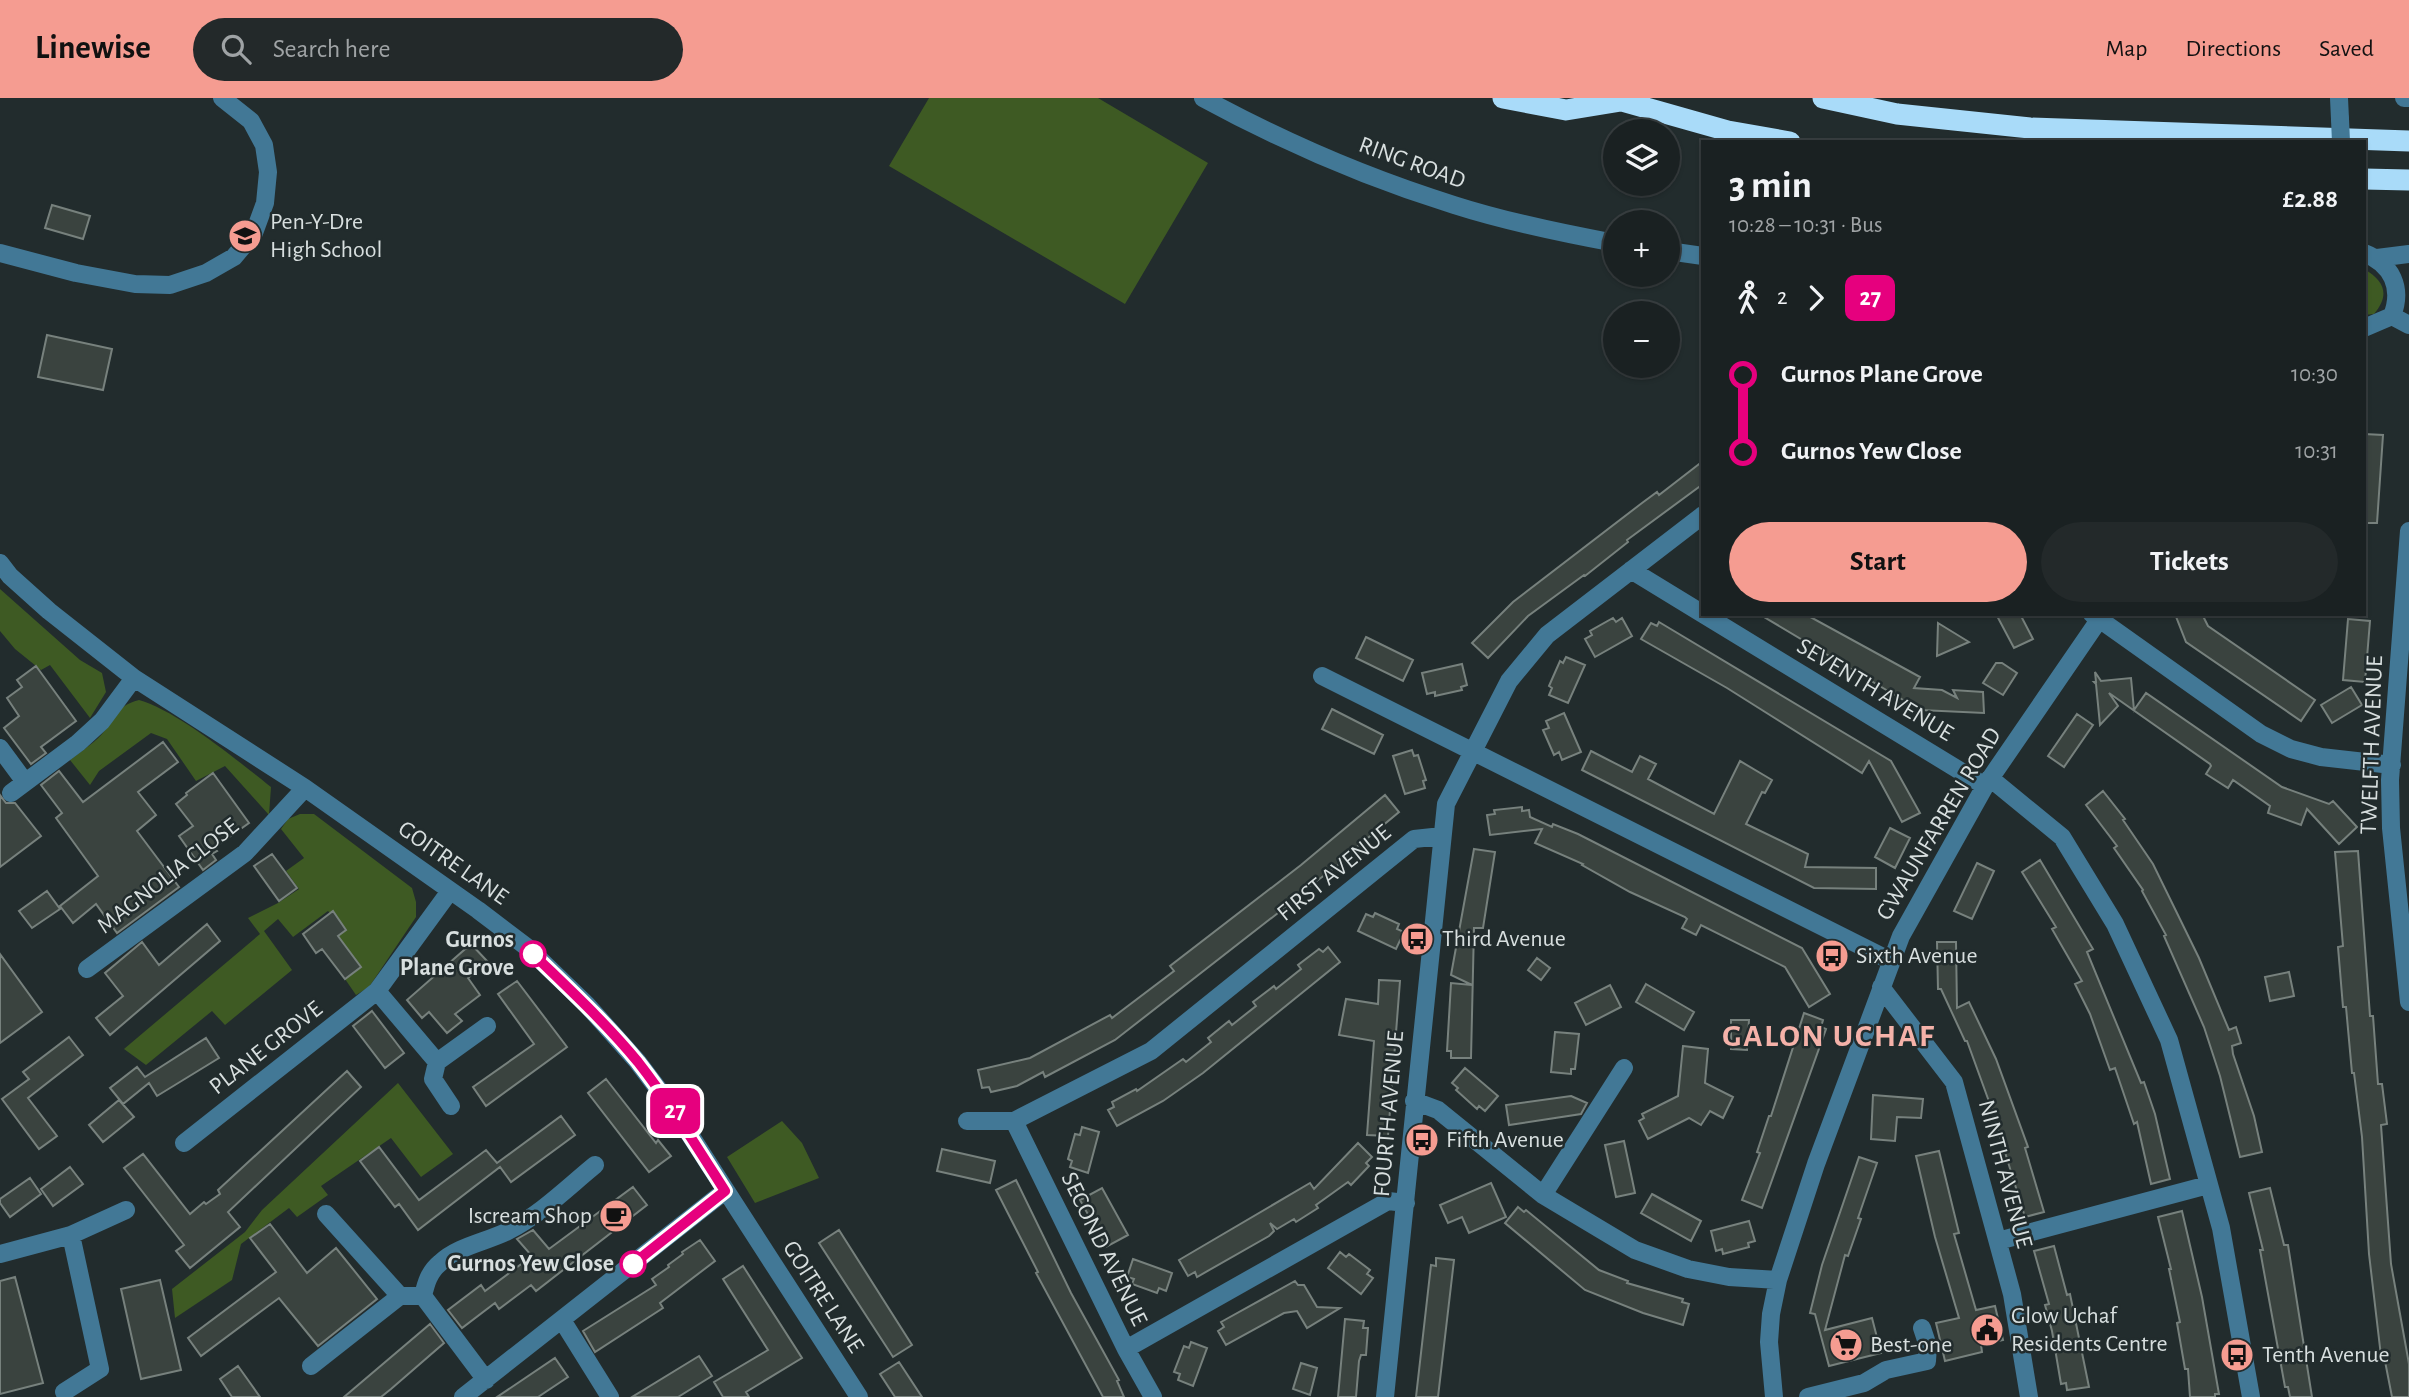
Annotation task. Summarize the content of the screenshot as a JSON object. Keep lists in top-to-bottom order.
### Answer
{
  "streets": {
    "street": [
      "RING ROAD",
      "SEVENTH AVENUE",
      "TWELFTH AVENUE",
      "GWAUNFARREN ROAD",
      "GOITRE LANE",
      "FIRST AVENUE",
      "MAGNOLIA CLOSE",
      "PLANE GROVE",
      "FOURTH AVENUE",
      "NINTH AVENUE",
      "SECOND AVENUE"
    ]
  },
  "crossings": [
    ["SEVENTH AVENUE", "GWAUNFARREN ROAD"],
    ["GWAUNFARREN ROAD", "NINTH AVENUE"],
    ["GOITRE LANE", "MAGNOLIA CLOSE"],
    ["GOITRE LANE", "PLANE GROVE"],
    ["FIRST AVENUE", "FOURTH AVENUE"],
    ["FIRST AVENUE", "SECOND AVENUE"]
  ],
  "districts": ["GALON UCHAF"],
  "places": {
    "school or university": ["Pen-Y-Dre High School"],
    "bus stop": [
      "Third Avenue",
      "Sixth Avenue",
      "Fifth Avenue",
      "Tenth Avenue"
    ],
    "other": ["Gurnos Plane Grove", "Gurnos Yew Close"],
    "cafe": ["Iscream Shop"],
    "public building": ["Glow Uchaf Residents Centre"],
    "supermarket": ["Best-one"]
  },
  "lines": ["bus line 27"],
  "page": {
    "header": "Linewise",
    "search": "Search here",
    "nav": ["Map", "Directions", "Saved"],
    "on_map": "27",
    "map_buttons": ["+", "−"],
    "heading": ["3 min", "10:28 – 10:31 · Bus", "£2.88"],
    "legs": ["2", "27"],
    "list": [
      {
        "name": "Gurnos Plane Grove",
        "value": "10:30"
      },
      {
        "name": "Gurnos Yew Close",
        "value": "10:31"
      }
    ],
    "buttons": ["Start", "Tickets"]
  }
}
